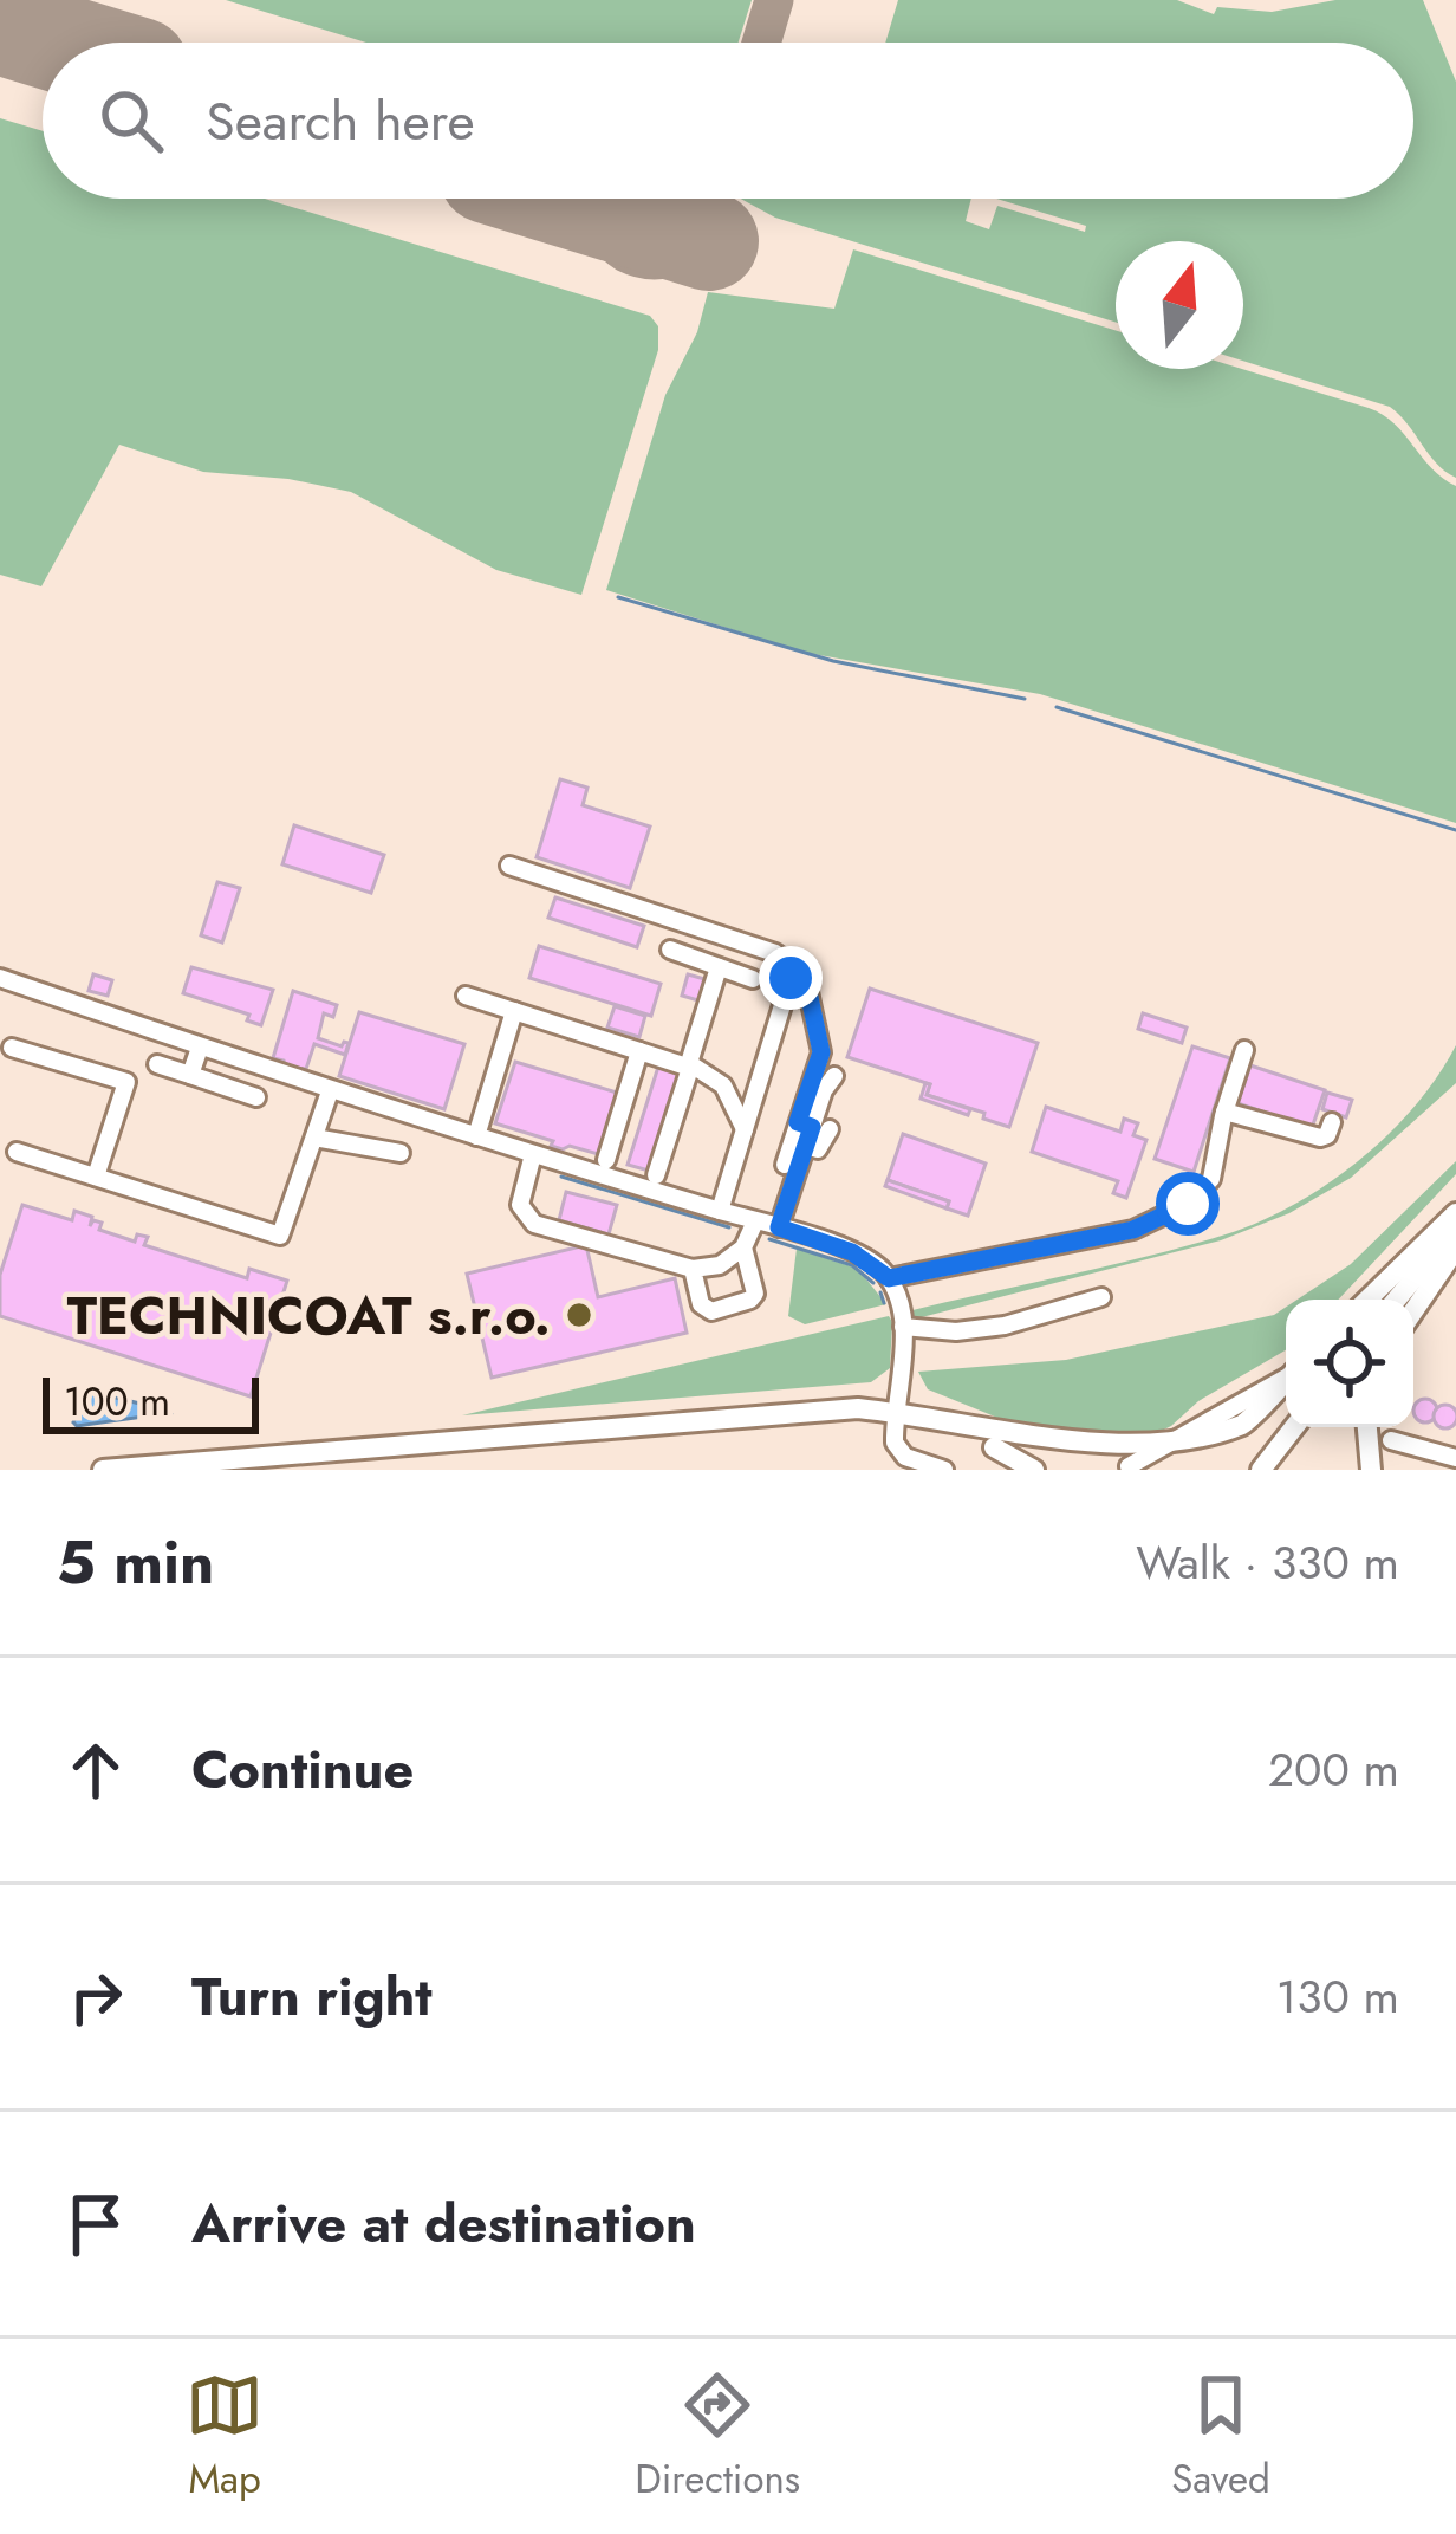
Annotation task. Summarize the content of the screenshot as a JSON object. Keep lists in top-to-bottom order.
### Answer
{
  "places": ["TECHNICOAT s.r.o."],
  "scale_bar": "100 m",
  "north": "top",
  "page": {
    "search": "Search here",
    "scale": "100 m",
    "heading": ["5 min", "Walk · 330 m"],
    "list": [
      ["Continue", "200 m"],
      ["Turn right", "130 m"],
      "Arrive at destination"
    ],
    "nav": ["Map", "Directions", "Saved"]
  }
}
